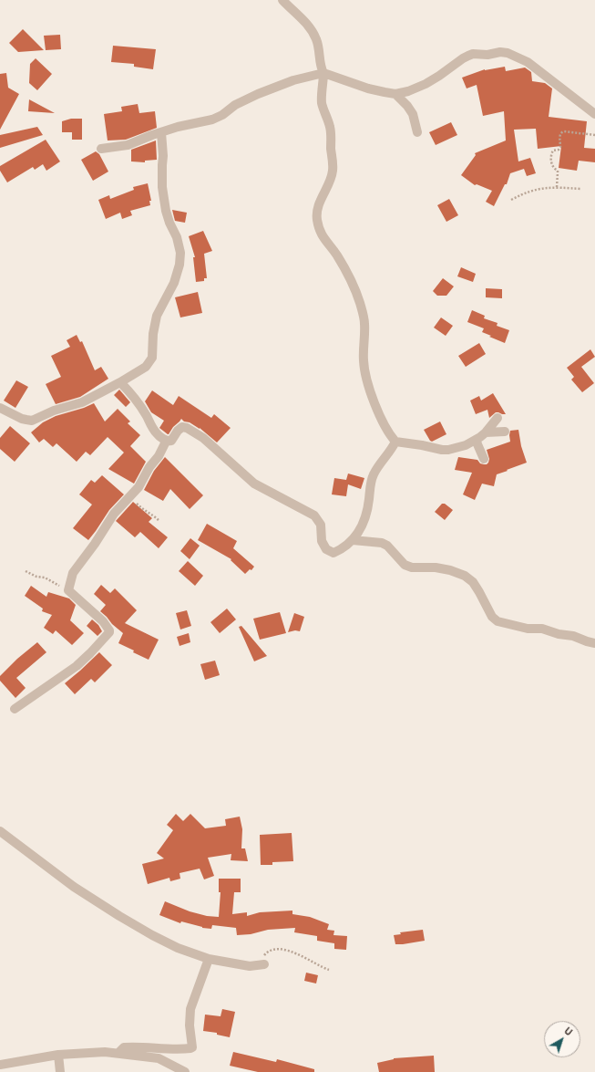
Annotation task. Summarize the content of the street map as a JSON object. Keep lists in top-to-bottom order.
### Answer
{
  "north": "top right"
}
